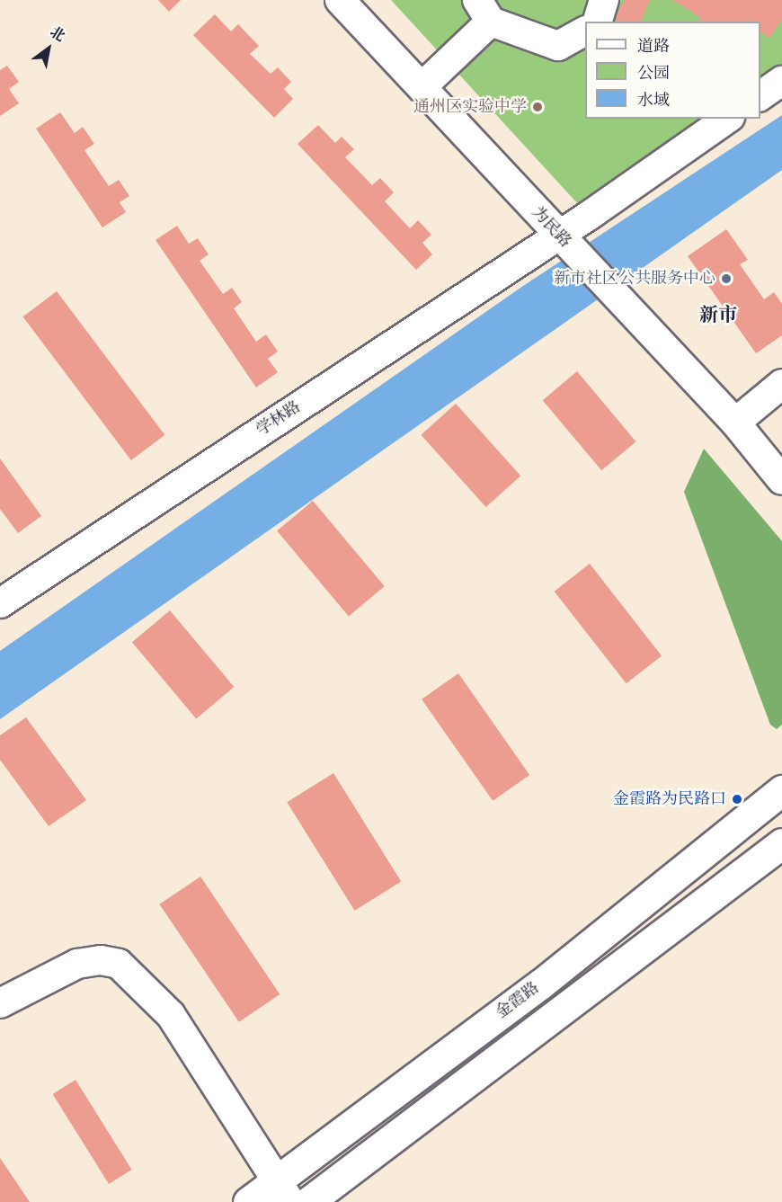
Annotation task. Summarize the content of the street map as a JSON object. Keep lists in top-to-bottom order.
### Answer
{
  "streets": {
    "main road": ["金霞路"],
    "street": ["为民路", "学林路"]
  },
  "crossings": [
    ["为民路", "学林路"]
  ],
  "districts": ["新市"],
  "places": ["通州区实验中学", "新市社区公共服务中心", "金霞路为民路口"],
  "legend": ["道路", "公园", "水域"],
  "north": "top right"
}
